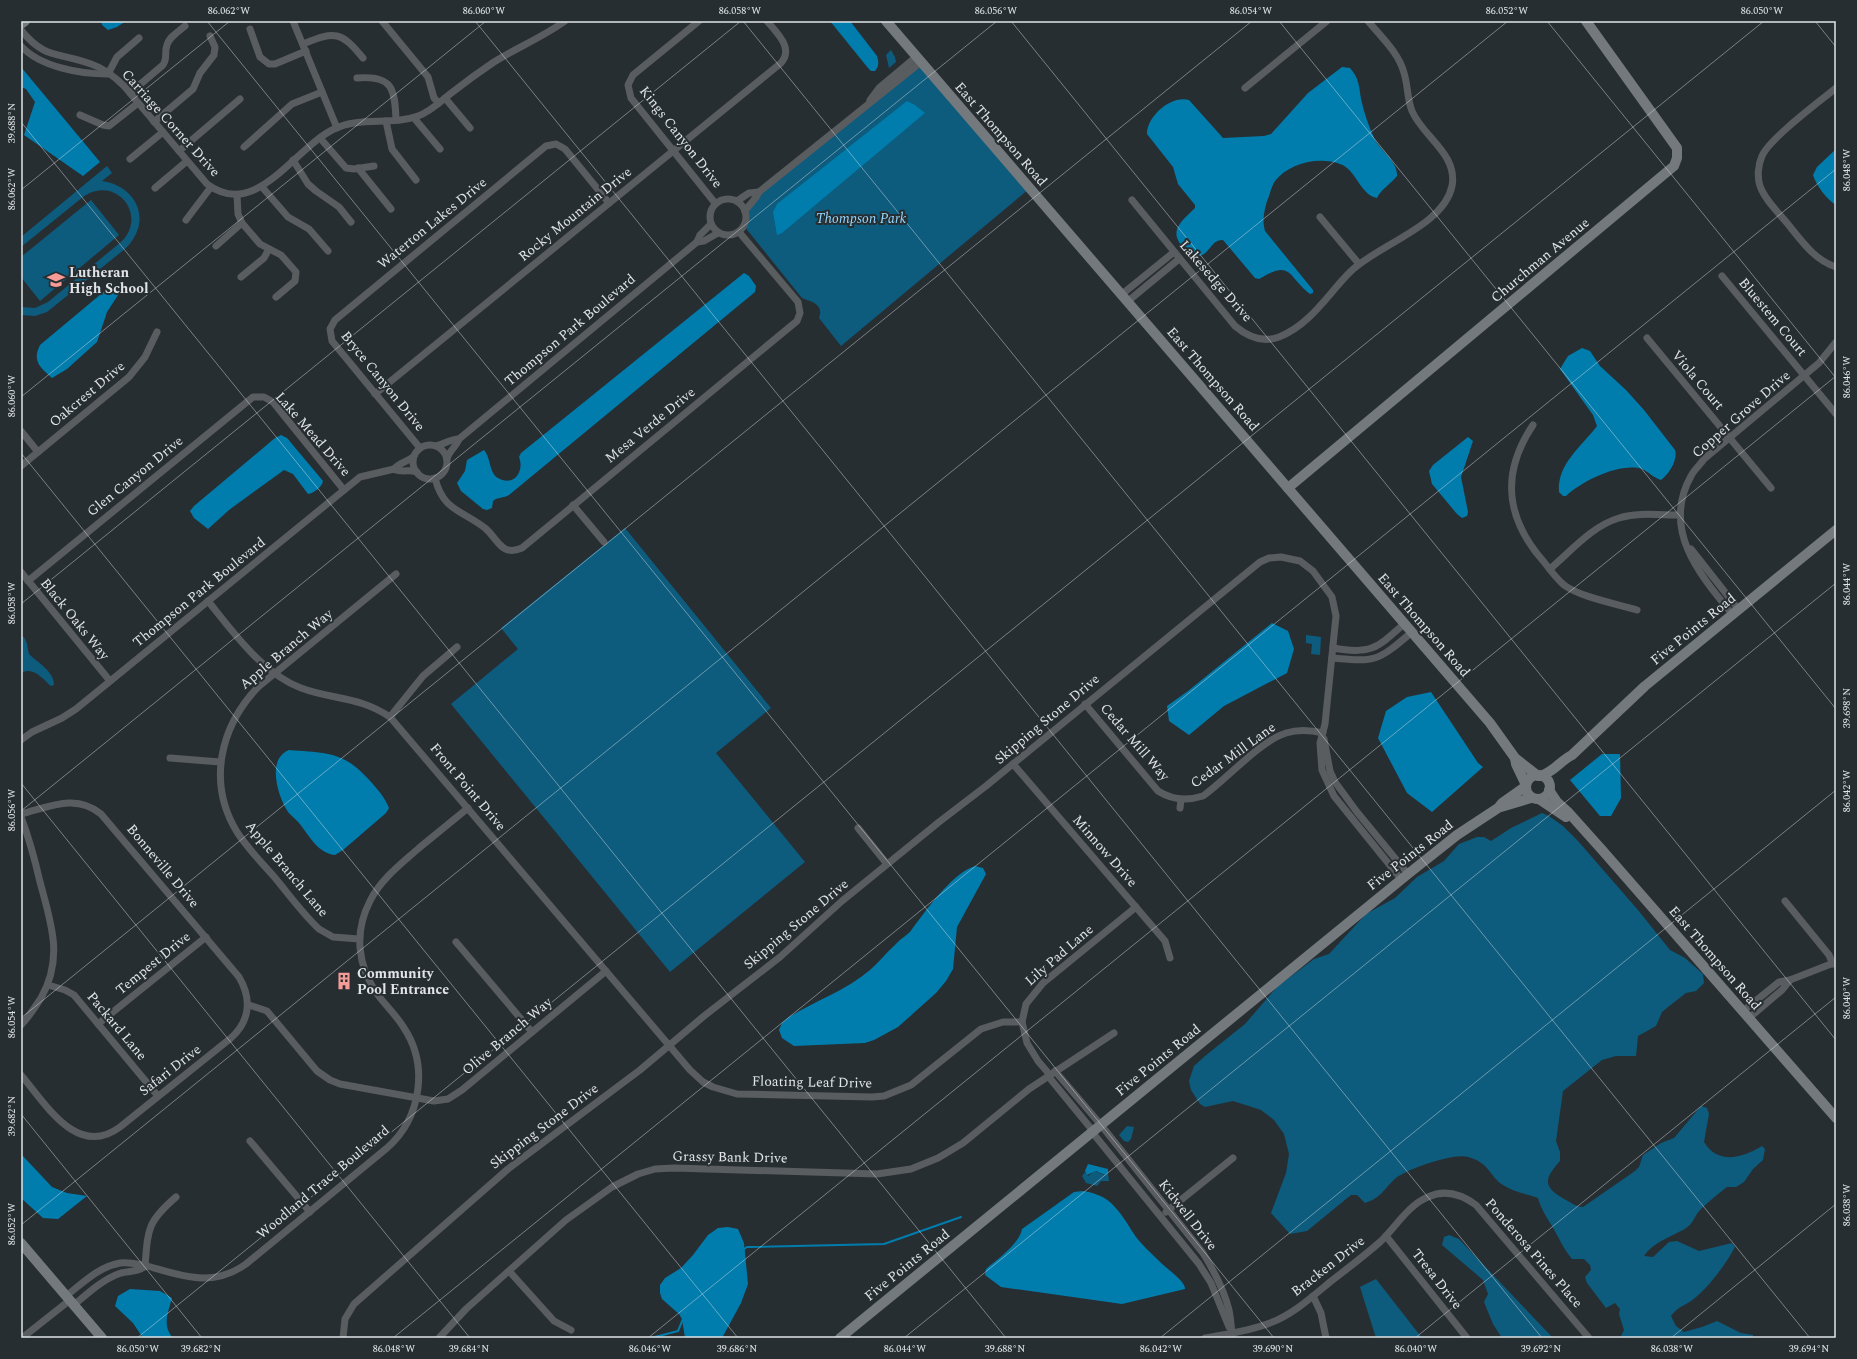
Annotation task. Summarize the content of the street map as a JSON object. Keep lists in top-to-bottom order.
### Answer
{
  "streets": {
    "street": [
      "Carriage Corner Drive",
      "East Thompson Road",
      "Kings Canyon Drive",
      "Rocky Mountain Drive",
      "Waterton Lakes Drive",
      "Churchman Avenue",
      "Lakesedge Drive",
      "Bluestem Court",
      "Thompson Park Boulevard",
      "Viola Court",
      "Bryce Canyon Drive",
      "Oakcrest Drive",
      "Copper Grove Drive",
      "Mesa Verde Drive",
      "Lake Mead Drive",
      "Glen Canyon Drive",
      "Black Oaks Way",
      "Five Points Road",
      "Apple Branch Way",
      "Skipping Stone Drive",
      "Cedar Mill Way",
      "Cedar Mill Lane",
      "Front Point Drive",
      "Minnow Drive",
      "Bonneville Drive",
      "Apple Branch Lane",
      "Lily Pad Lane",
      "Tempest Drive",
      "Packard Lane",
      "Olive Branch Way",
      "Safari Drive",
      "Floating Leaf Drive",
      "Grassy Bank Drive",
      "Woodland Trace Boulevard",
      "Kidwell Drive",
      "Ponderosa Pines Place",
      "Bracken Drive",
      "Tresa Drive"
    ]
  },
  "crossings": [
    ["East Thompson Road", "Churchman Avenue"],
    ["East Thompson Road", "Five Points Road"],
    ["Kings Canyon Drive", "Rocky Mountain Drive"],
    ["Kings Canyon Drive", "Thompson Park Boulevard"],
    ["Kings Canyon Drive", "Mesa Verde Drive"],
    ["Rocky Mountain Drive", "Waterton Lakes Drive"],
    ["Rocky Mountain Drive", "Bryce Canyon Drive"],
    ["Waterton Lakes Drive", "Bryce Canyon Drive"],
    ["Bluestem Court", "Copper Grove Drive"],
    ["Thompson Park Boulevard", "Bryce Canyon Drive"],
    ["Thompson Park Boulevard", "Mesa Verde Drive"],
    ["Thompson Park Boulevard", "Lake Mead Drive"],
    ["Thompson Park Boulevard", "Black Oaks Way"],
    ["Thompson Park Boulevard", "Front Point Drive"],
    ["Viola Court", "Copper Grove Drive"],
    ["Bryce Canyon Drive", "Mesa Verde Drive"],
    ["Copper Grove Drive", "Five Points Road"],
    ["Lake Mead Drive", "Glen Canyon Drive"],
    ["Glen Canyon Drive", "Black Oaks Way"],
    ["Five Points Road", "Lily Pad Lane"],
    ["Five Points Road", "Kidwell Drive"],
    ["Apple Branch Way", "Front Point Drive"],
    ["Apple Branch Way", "Apple Branch Lane"],
    ["Skipping Stone Drive", "Cedar Mill Way"],
    ["Skipping Stone Drive", "Front Point Drive"],
    ["Skipping Stone Drive", "Minnow Drive"],
    ["Skipping Stone Drive", "Floating Leaf Drive"],
    ["Cedar Mill Way", "Cedar Mill Lane"],
    ["Front Point Drive", "Olive Branch Way"],
    ["Front Point Drive", "Floating Leaf Drive"],
    ["Front Point Drive", "Woodland Trace Boulevard"],
    ["Minnow Drive", "Lily Pad Lane"],
    ["Bonneville Drive", "Tempest Drive"],
    ["Bonneville Drive", "Olive Branch Way"],
    ["Bonneville Drive", "Safari Drive"],
    ["Apple Branch Lane", "Woodland Trace Boulevard"],
    ["Lily Pad Lane", "Floating Leaf Drive"],
    ["Lily Pad Lane", "Grassy Bank Drive"],
    ["Lily Pad Lane", "Kidwell Drive"],
    ["Tempest Drive", "Packard Lane"],
    ["Packard Lane", "Safari Drive"],
    ["Olive Branch Way", "Safari Drive"],
    ["Olive Branch Way", "Woodland Trace Boulevard"],
    ["Kidwell Drive", "Bracken Drive"],
    ["Ponderosa Pines Place", "Bracken Drive"],
    ["Bracken Drive", "Tresa Drive"]
  ],
  "parks": ["Thompson Park"],
  "places": {
    "school or university": ["Lutheran High School"],
    "building": ["Community Pool Entrance"]
  },
  "coordinates": [
    "86.062°W",
    "86.060°W",
    "86.058°W",
    "86.056°W",
    "86.054°W",
    "86.052°W",
    "86.050°W",
    "39.688°N",
    "86.048°W",
    "86.046°W",
    "86.044°W",
    "39.698°N",
    "86.042°W",
    "86.040°W",
    "39.682°N",
    "86.038°W",
    "39.684°N",
    "39.686°N",
    "39.690°N",
    "39.692°N",
    "39.694°N"
  ]
}
